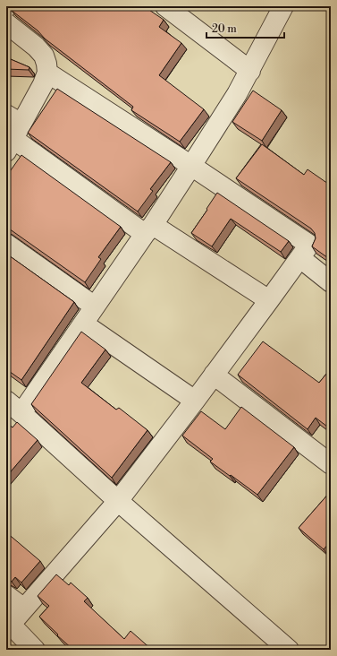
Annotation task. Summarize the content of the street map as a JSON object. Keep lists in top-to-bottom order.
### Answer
{
  "scale_bar": "20 m"
}
